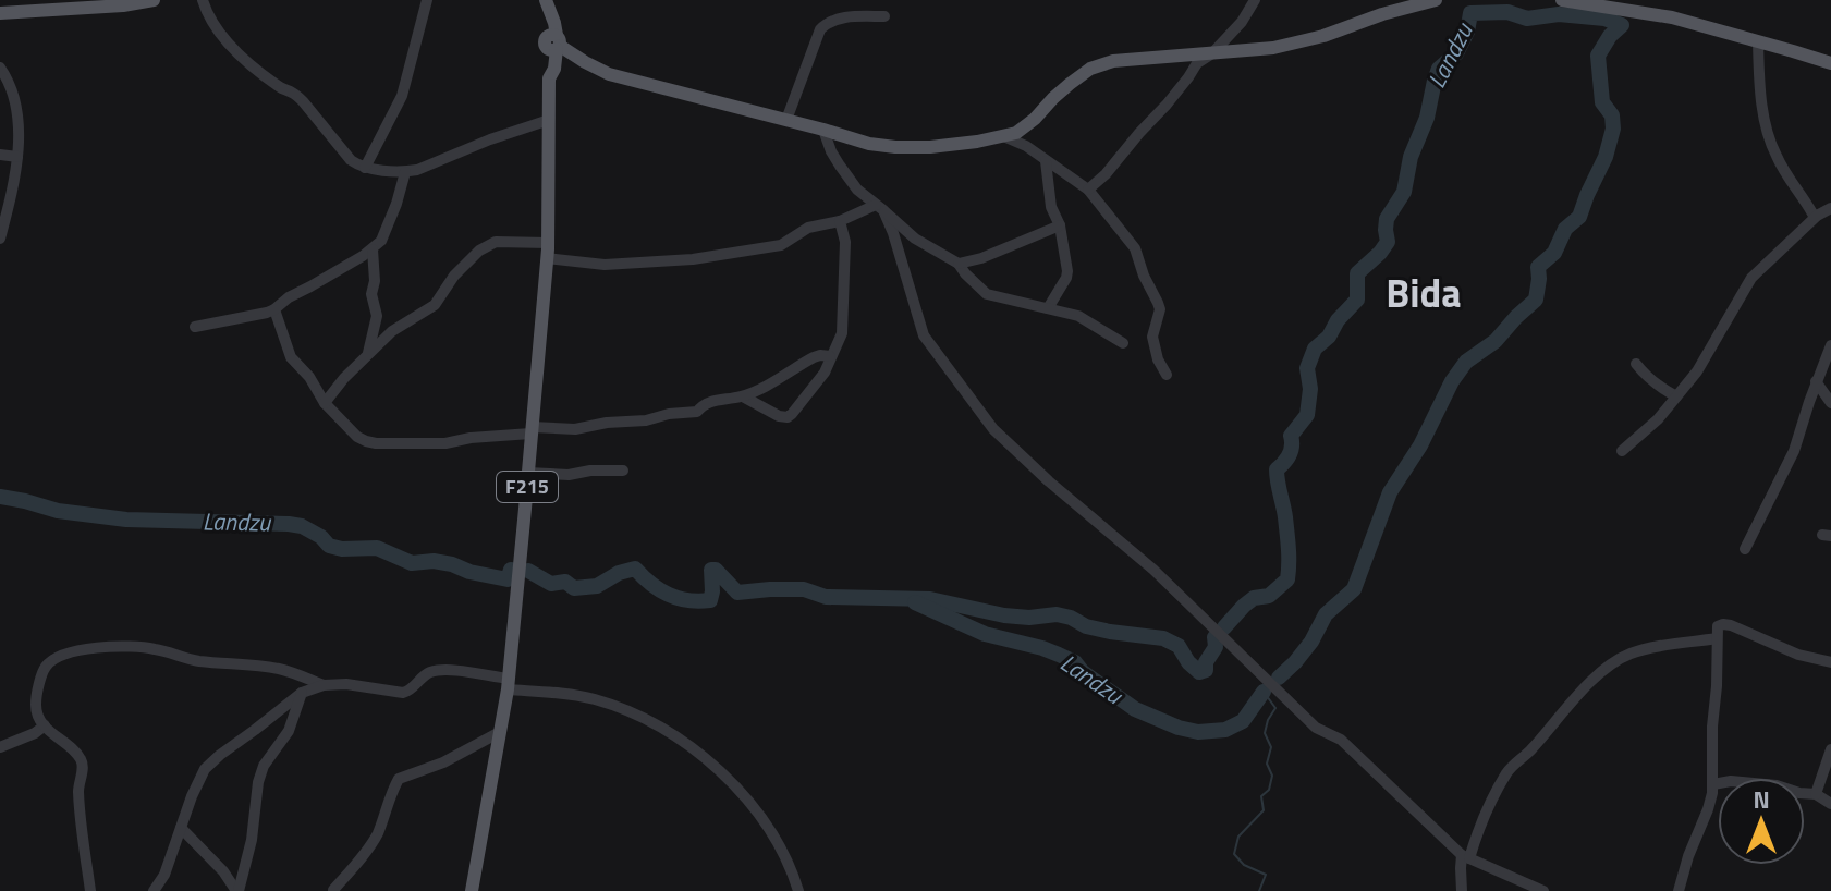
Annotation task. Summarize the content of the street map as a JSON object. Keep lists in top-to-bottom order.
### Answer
{
  "streets": {
    "main road": ["F215"]
  },
  "districts": ["Bida"],
  "water": ["Landzu"],
  "north": "top"
}
